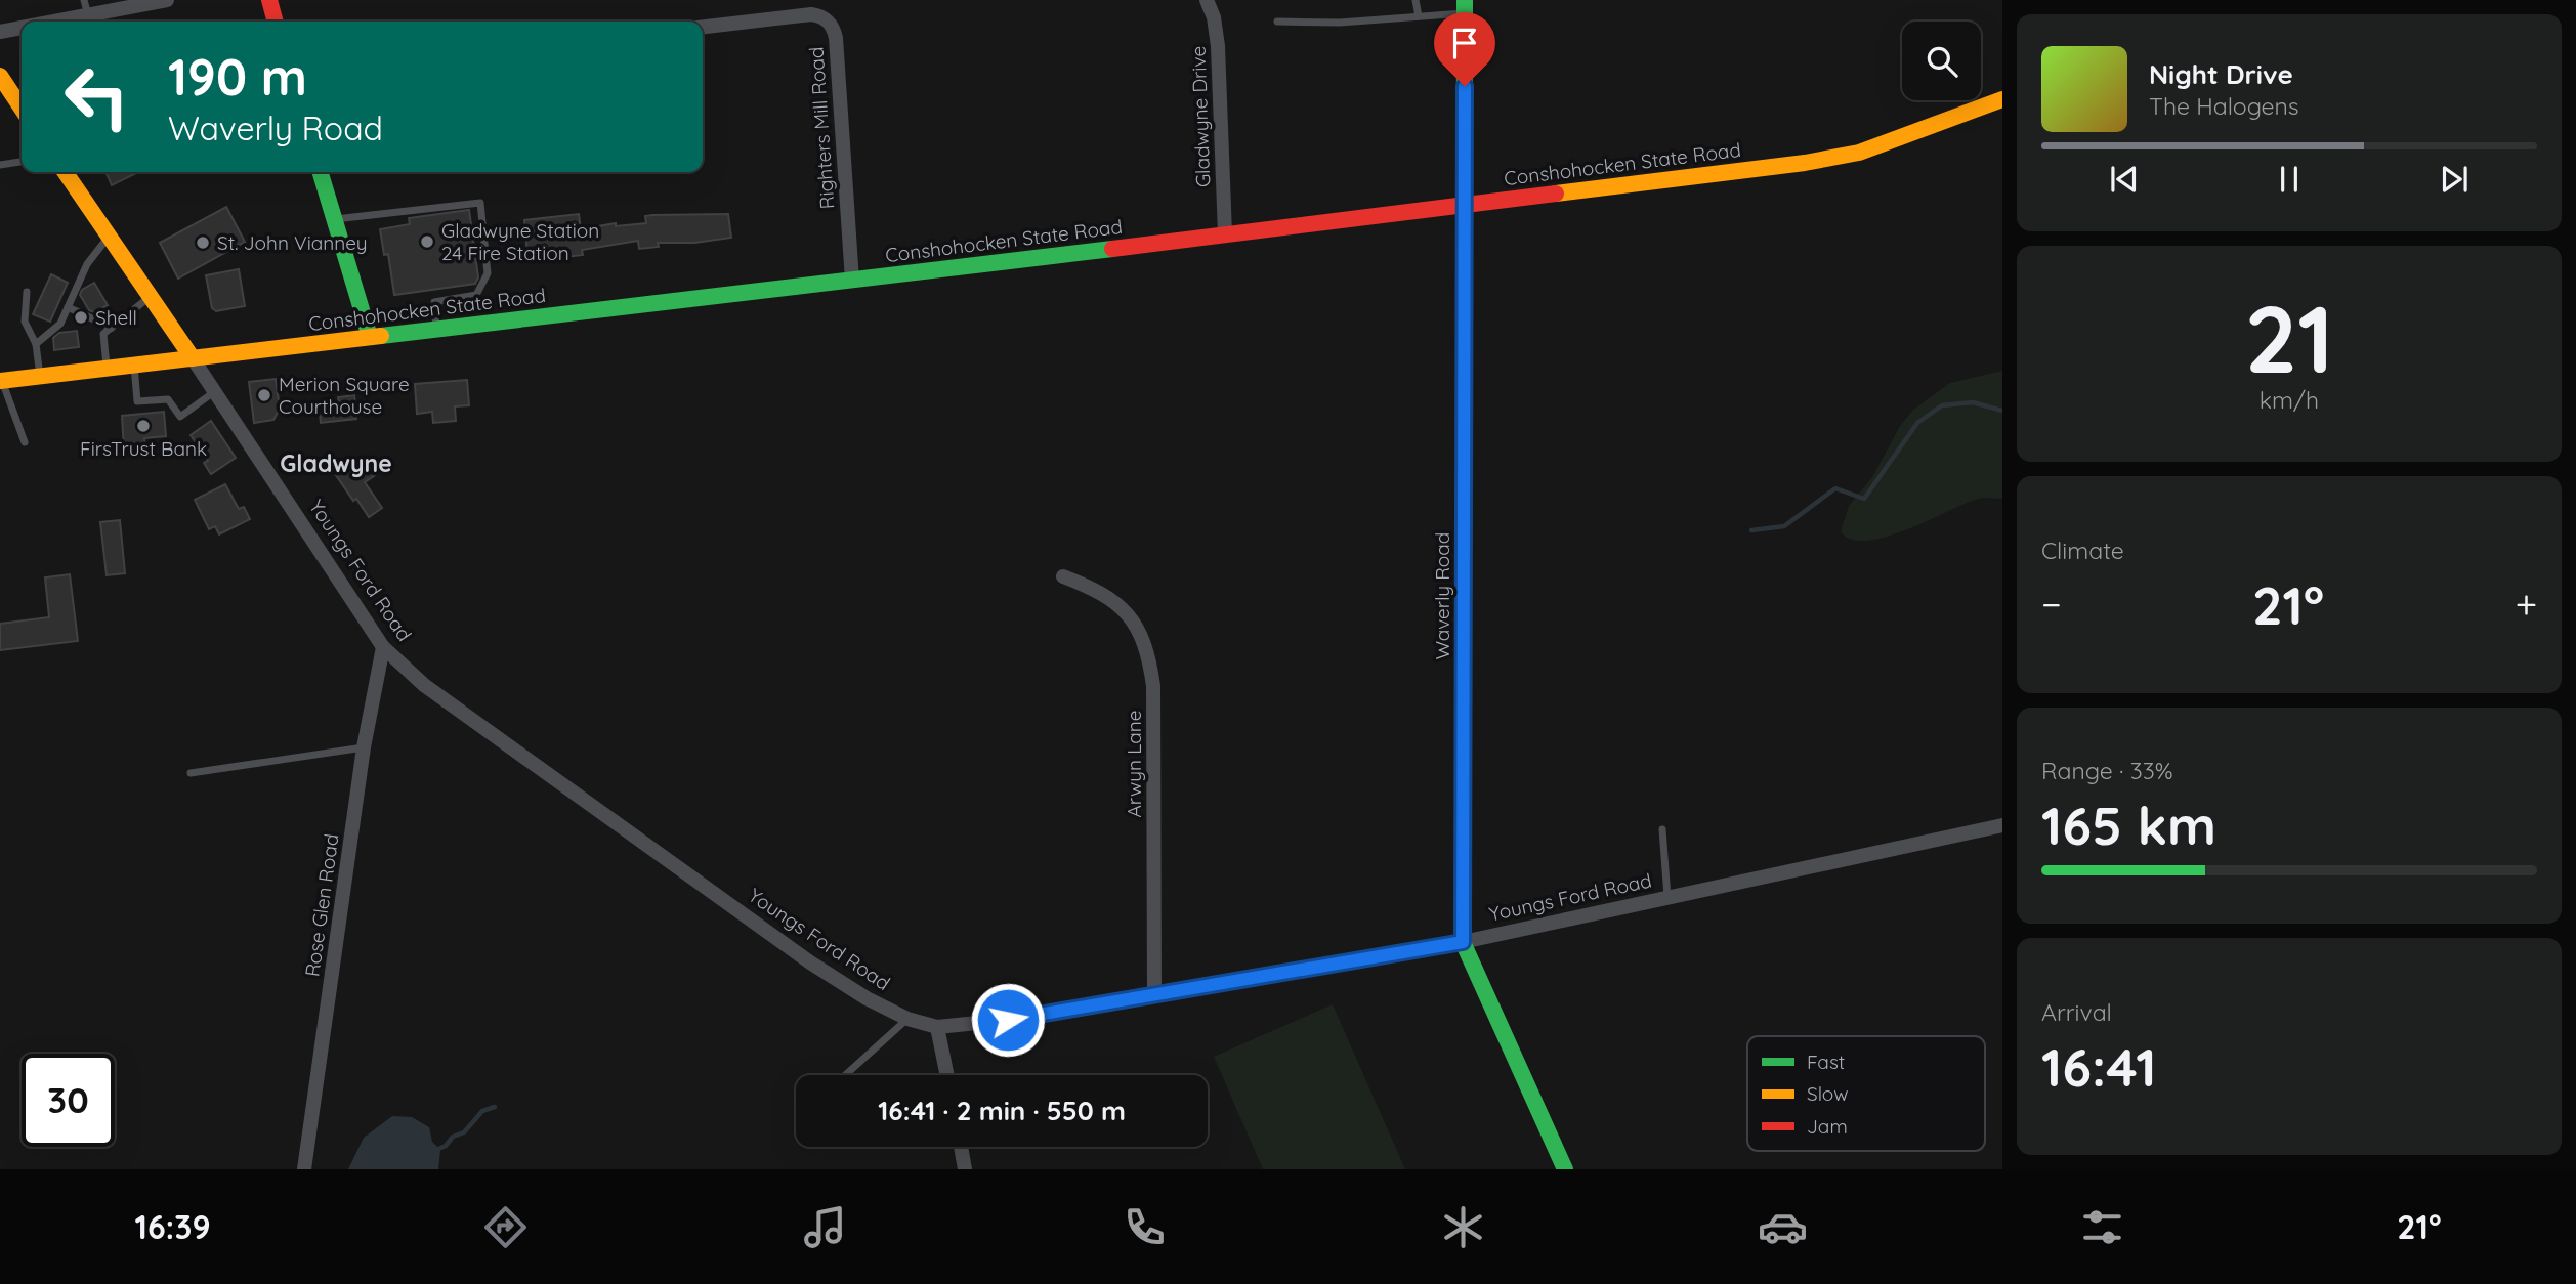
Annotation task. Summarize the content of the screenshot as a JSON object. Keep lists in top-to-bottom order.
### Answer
{
  "streets": {
    "main road": ["Conshohocken State Road", "Youngs Ford Road", "Waverly Road"],
    "street": [
      "Gladwyne Drive",
      "Righters Mill Road",
      "Arwyn Lane",
      "Rose Glen Road"
    ]
  },
  "crossings": [
    ["Gladwyne Drive", "Conshohocken State Road"],
    ["Righters Mill Road", "Conshohocken State Road"],
    ["Conshohocken State Road", "Youngs Ford Road"],
    ["Conshohocken State Road", "Waverly Road"],
    ["Youngs Ford Road", "Waverly Road"],
    ["Youngs Ford Road", "Arwyn Lane"],
    ["Youngs Ford Road", "Rose Glen Road"]
  ],
  "districts": ["Gladwyne"],
  "places": [
    "Gladwyne Station 24 Fire Station",
    "St. John Vianney",
    "Shell",
    "Merion Square Courthouse",
    "FirsTrust Bank"
  ],
  "legend": ["Fast", "Slow", "Jam"],
  "page": {
    "turn": ["190 m", "Waverly Road"],
    "song": ["Night Drive", "The Halogens"],
    "tile": [
      ["21", "km/h"],
      "Climate",
      ["Range · 33%", "165 km"],
      ["Arrival", "16:41"]
    ],
    "heat": ["−", "21°", "+"],
    "limit": "30",
    "trip": "16:41 · 2 min · 550 m",
    "tabs": ["16:39", "21°"]
  }
}
